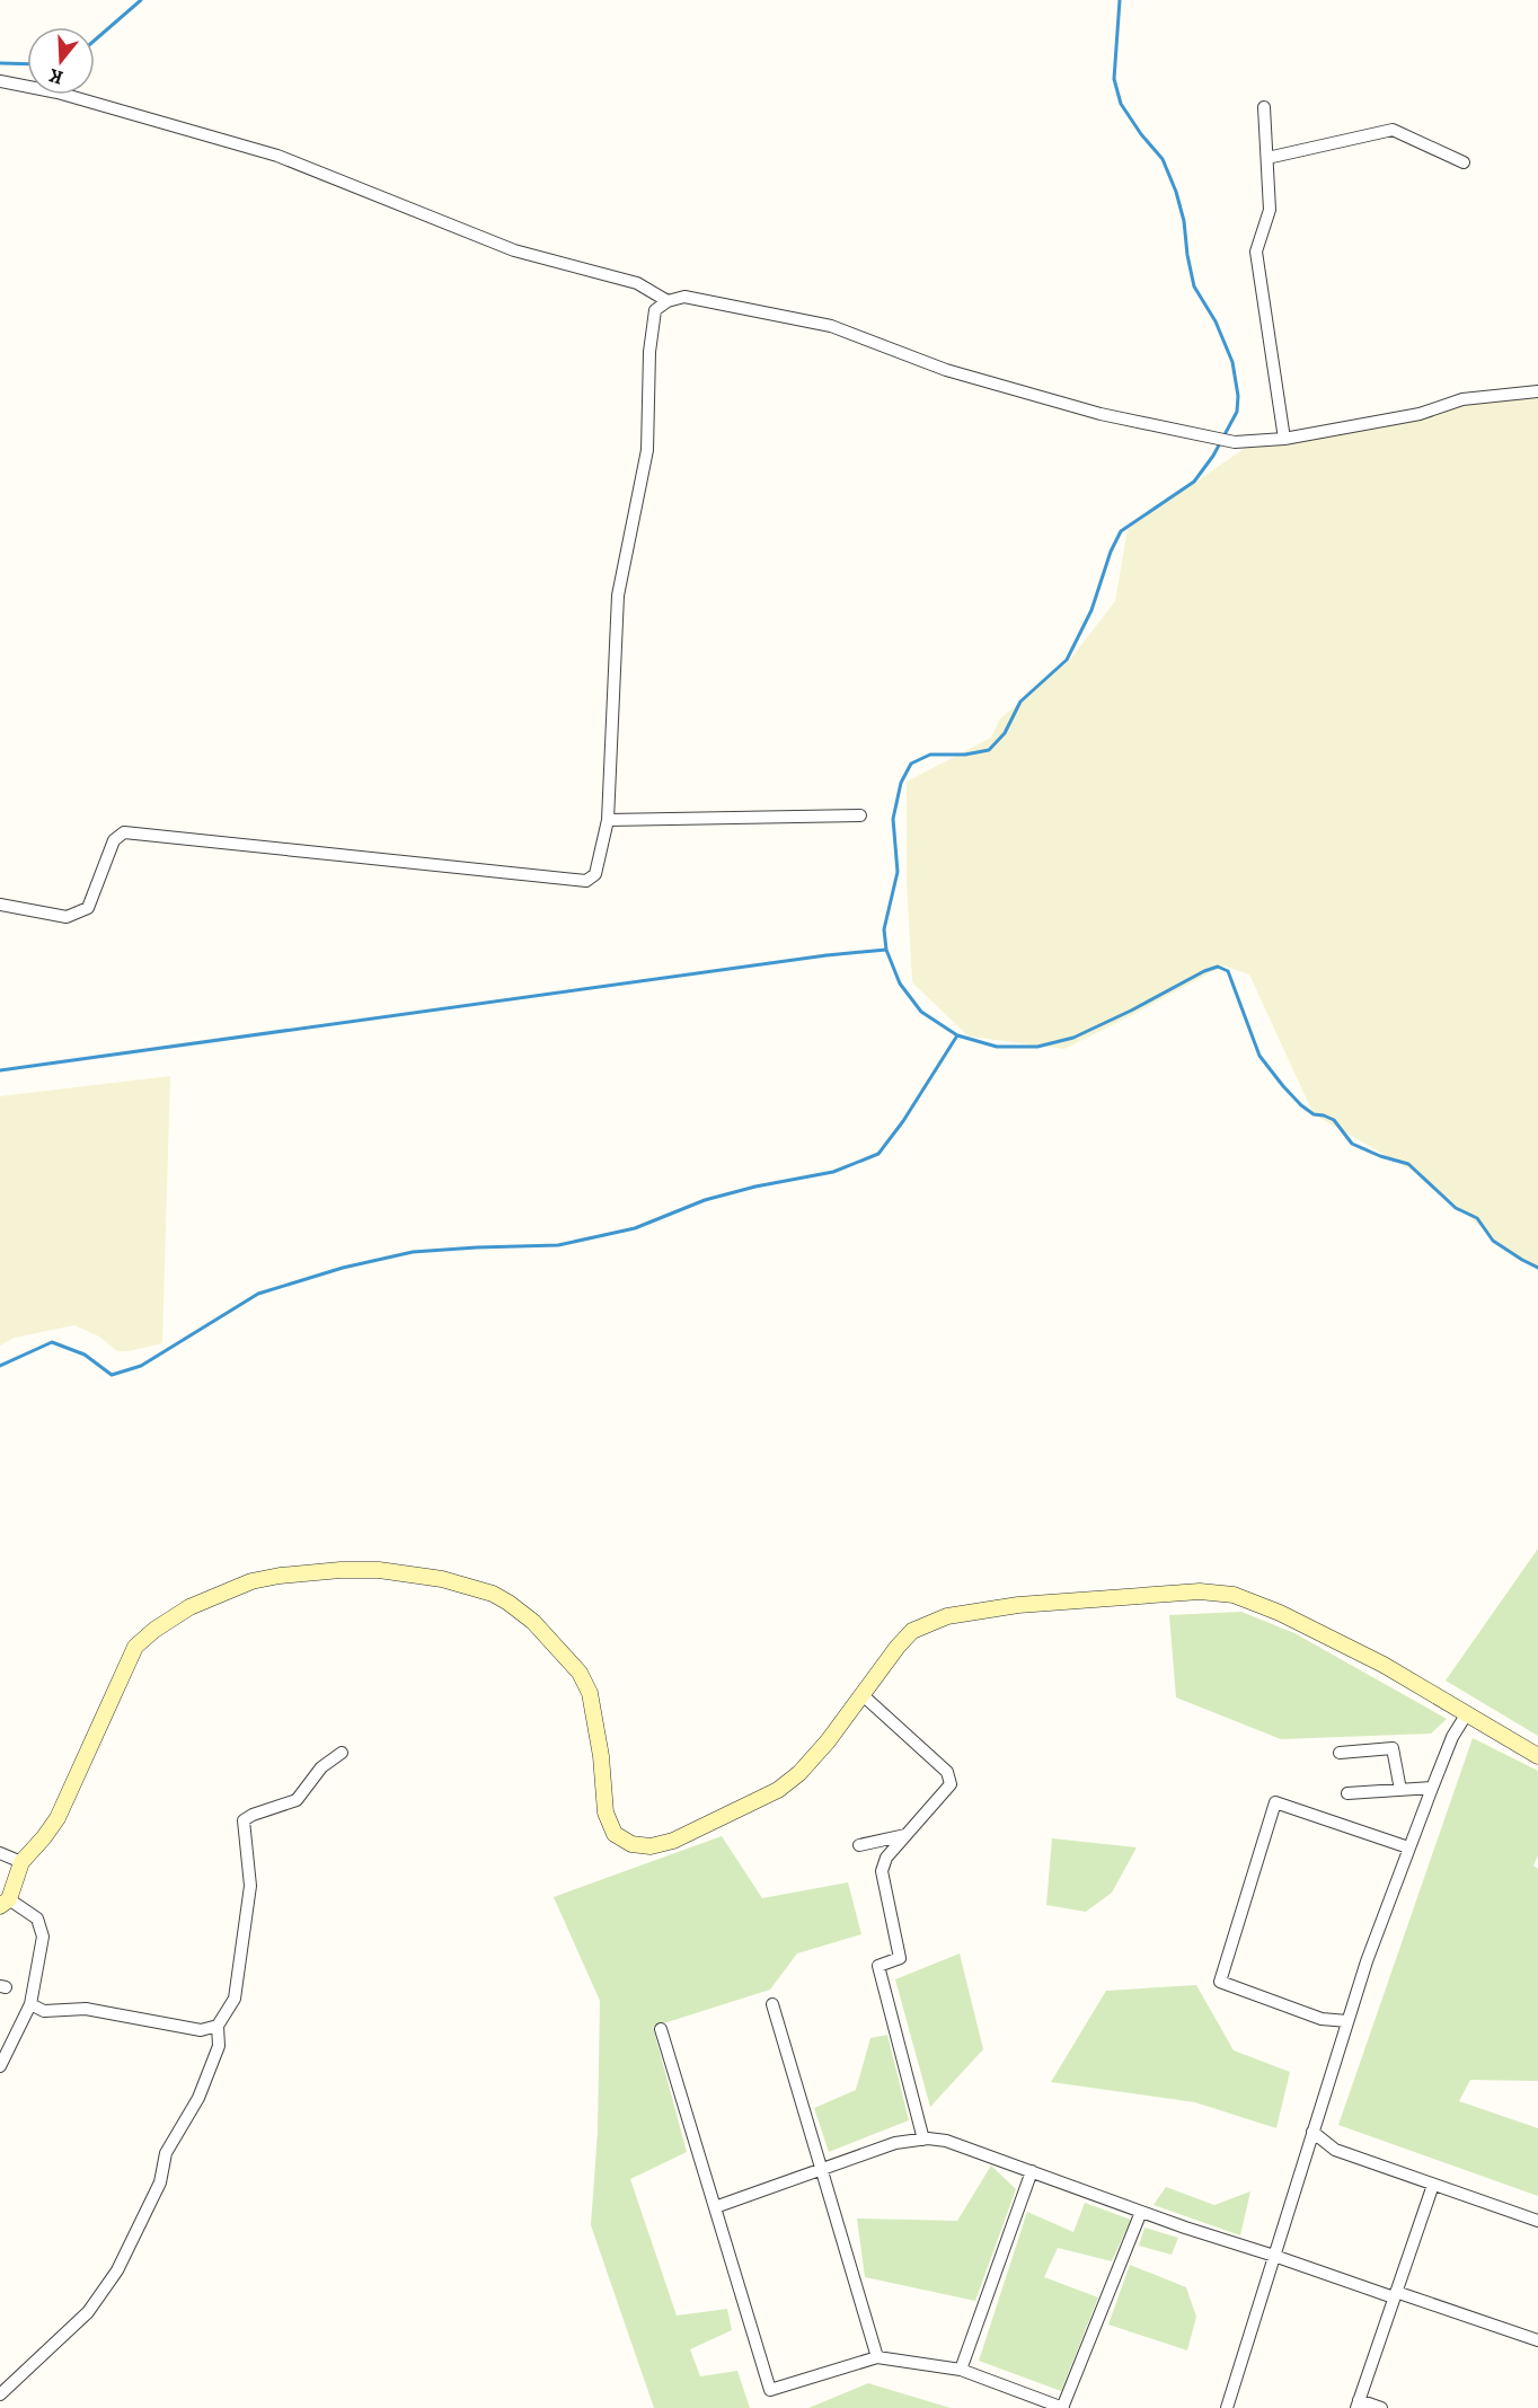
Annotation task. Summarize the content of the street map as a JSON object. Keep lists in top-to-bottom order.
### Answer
{
  "north": "bottom"
}
